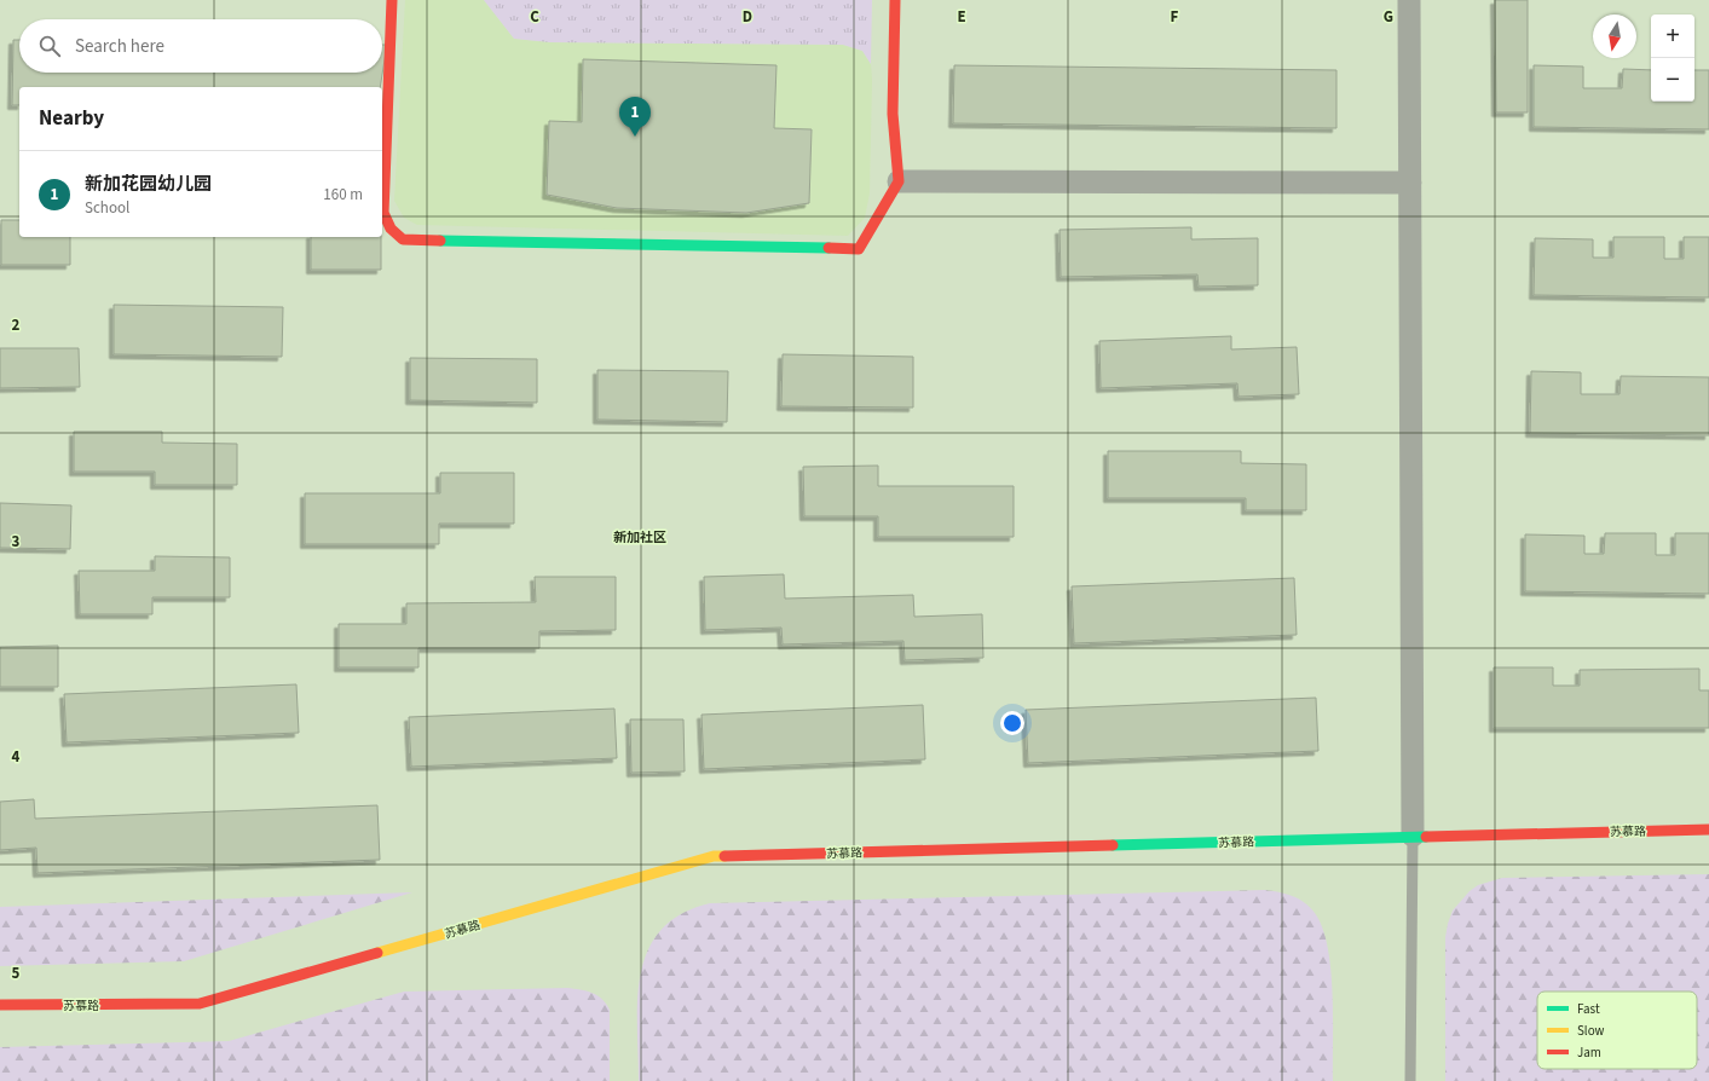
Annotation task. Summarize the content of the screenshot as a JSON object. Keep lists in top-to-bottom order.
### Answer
{
  "streets": {
    "main road": ["苏慕路"]
  },
  "districts": ["新加社区"],
  "legend": ["Fast", "Slow", "Jam"],
  "north": "bottom",
  "page": {
    "map_buttons": ["+", "−"],
    "search": "Search here",
    "heading": "Nearby",
    "pins": "1",
    "list": [
      {
        "mark": "1",
        "name": "新加花园幼儿园",
        "note": "School",
        "value": "160 m"
      }
    ]
  },
  "grid": {
    "columns": [
      "C",
      "D",
      "E",
      "F",
      "G"
    ],
    "rows": [
      "2",
      "3",
      "4",
      "5"
    ]
  }
}
